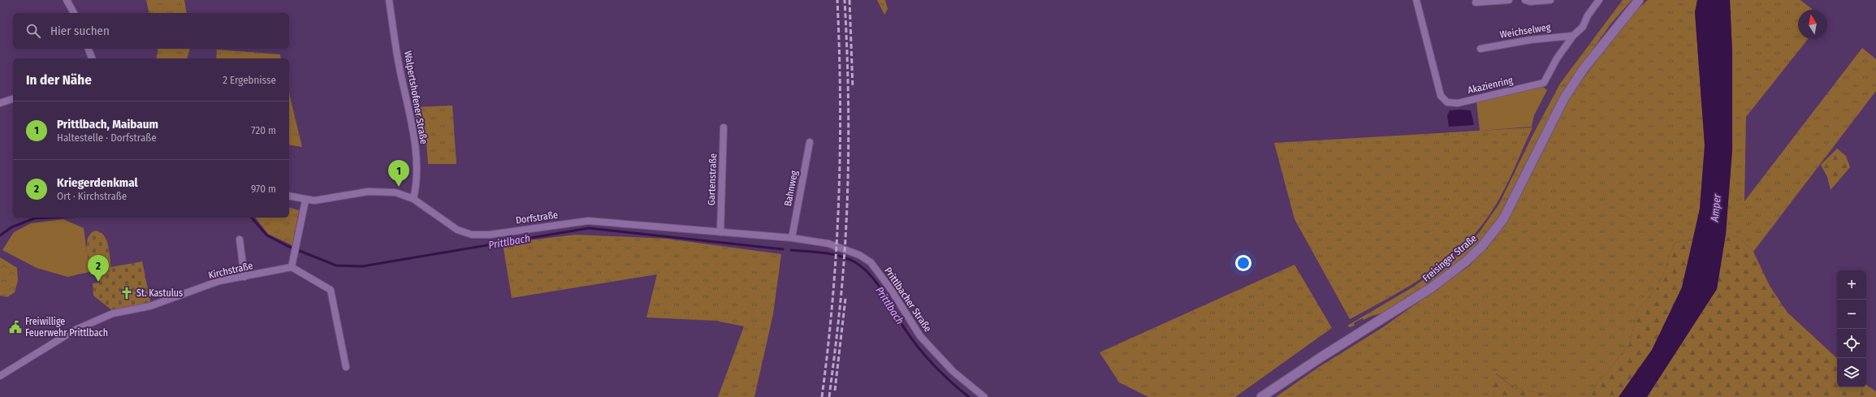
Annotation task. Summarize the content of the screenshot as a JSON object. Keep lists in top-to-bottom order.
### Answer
{
  "streets": {
    "main road": ["Freisinger Straße"],
    "street": [
      "Weichselweg",
      "Akazienring",
      "Walpertshofener Straße",
      "Gartenstraße",
      "Bahnweg",
      "Dorfstraße",
      "Kirchstraße",
      "Prittlbacher Straße"
    ]
  },
  "crossings": [
    ["Weichselweg", "Akazienring"],
    ["Walpertshofener Straße", "Dorfstraße"],
    ["Gartenstraße", "Dorfstraße"],
    ["Bahnweg", "Dorfstraße"],
    ["Dorfstraße", "Prittlbacher Straße"]
  ],
  "water": ["Amper", "Prittlbach"],
  "places": {
    "church": ["St. Kastulus"],
    "public building": ["Freiwillige Feuerwehr Prittlbach"]
  },
  "north": "top",
  "page": {
    "search": "Hier suchen",
    "heading": ["In der Nähe", "2 Ergebnisse"],
    "list": [
      {
        "mark": "1",
        "name": "Prittlbach, Maibaum",
        "note": "Haltestelle · Dorfstraße",
        "value": "720 m"
      },
      {
        "mark": "2",
        "name": "Kriegerdenkmal",
        "note": "Ort · Kirchstraße",
        "value": "970 m"
      }
    ],
    "pins": ["1", "2"],
    "map_buttons": ["+", "−"]
  }
}
